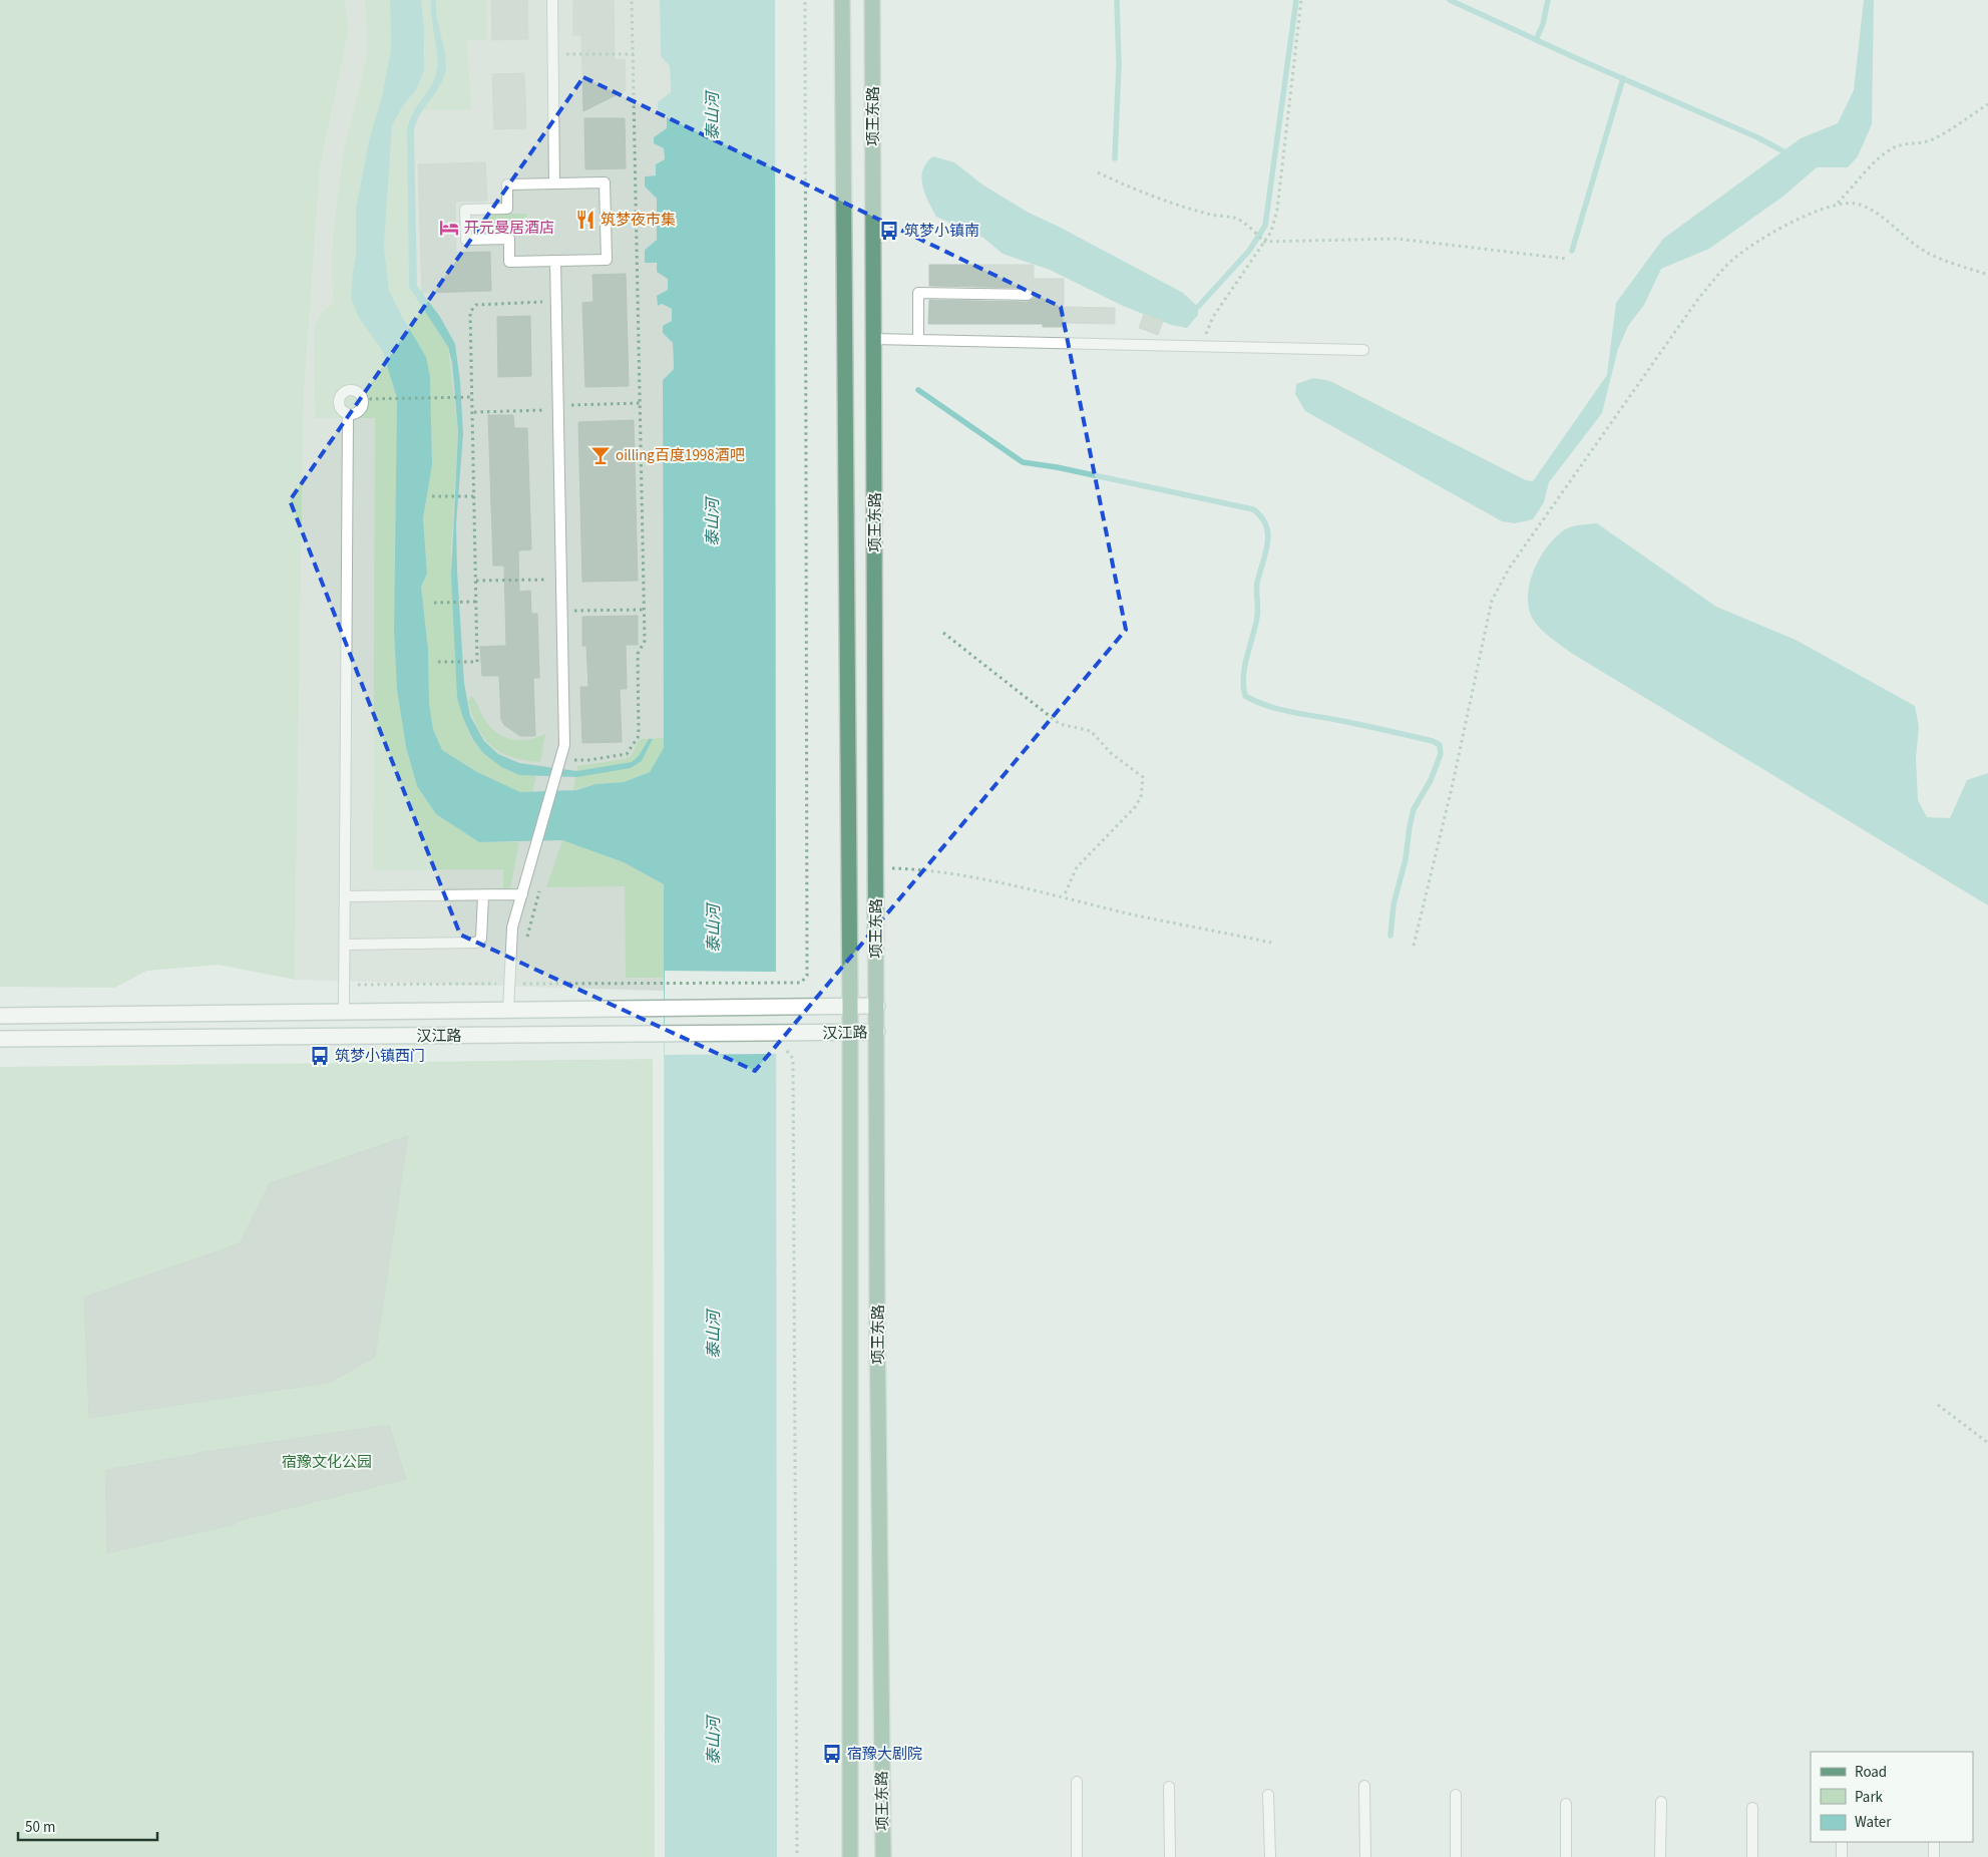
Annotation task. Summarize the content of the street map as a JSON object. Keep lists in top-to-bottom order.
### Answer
{
  "streets": {
    "main road": ["项王东路"],
    "street": ["汉江路"]
  },
  "crossings": [
    ["项王东路", "汉江路"]
  ],
  "water": ["泰山河"],
  "parks": ["宿豫文化公园"],
  "places": {
    "restaurant": ["筑梦夜市集"],
    "hotel": ["开元曼居酒店"],
    "bus stop": ["筑梦小镇南", "筑梦小镇西门", "宿豫大剧院"],
    "bar": ["oilling百度1998酒吧"]
  },
  "legend": ["Road", "Park", "Water"],
  "scale_bar": "50 m"
}
